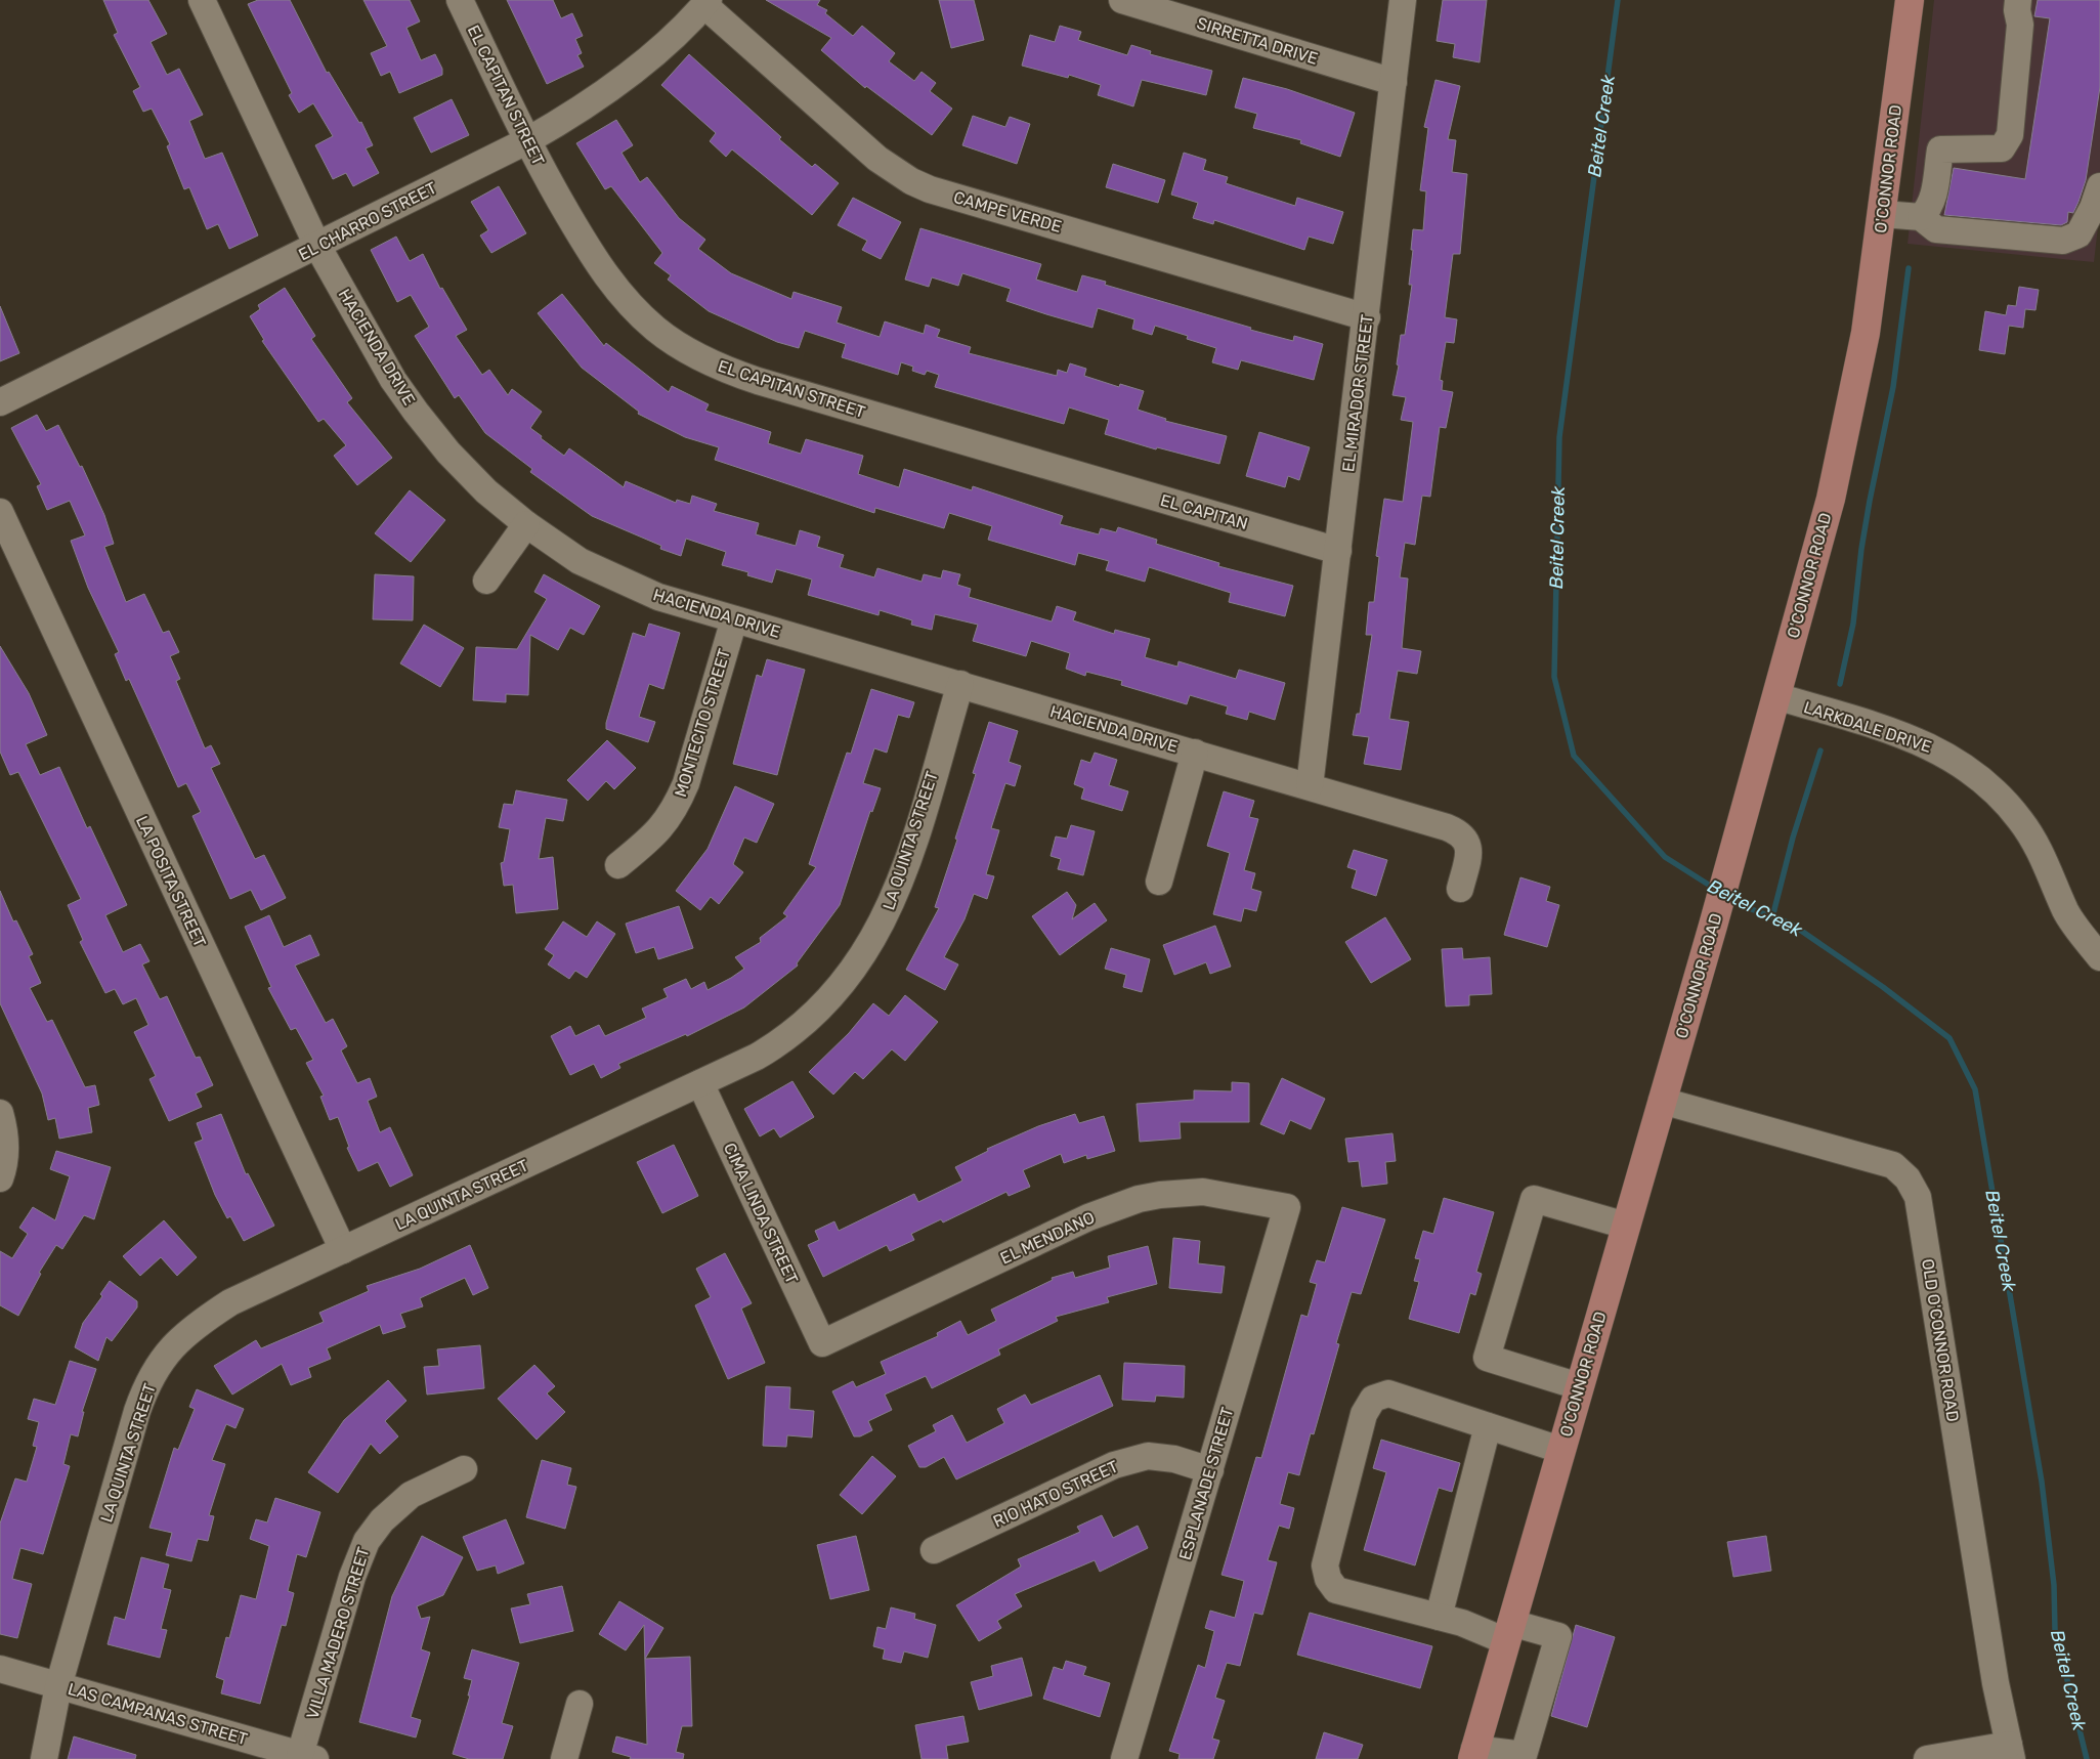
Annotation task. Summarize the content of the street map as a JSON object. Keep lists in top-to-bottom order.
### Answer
{
  "streets": {
    "main road": ["O'CONNOR ROAD"],
    "street": [
      "SIRRETTA DRIVE",
      "EL CAPITAN STREET",
      "CAMPE VERDE",
      "EL CHARRO STREET",
      "HACIENDA DRIVE",
      "EL MIRADOR STREET",
      "EL CAPITAN",
      "MONTECITO STREET",
      "LARKDALE DRIVE",
      "LA QUINTA STREET",
      "LA POSITA STREET",
      "CIMA LINDA STREET",
      "EL MENDANO",
      "OLD O'CONNOR ROAD",
      "ESPLANADE STREET",
      "RIO HATO STREET",
      "VILLA MADERO STREET",
      "LAS CAMPANAS STREET"
    ]
  },
  "crossings": [
    ["SIRRETTA DRIVE", "EL MIRADOR STREET"],
    ["EL CAPITAN STREET", "EL CHARRO STREET"],
    ["EL CAPITAN STREET", "EL CAPITAN"],
    ["O'CONNOR ROAD", "LARKDALE DRIVE"],
    ["O'CONNOR ROAD", "OLD O'CONNOR ROAD"],
    ["CAMPE VERDE", "EL CHARRO STREET"],
    ["CAMPE VERDE", "EL MIRADOR STREET"],
    ["EL CHARRO STREET", "HACIENDA DRIVE"],
    ["HACIENDA DRIVE", "EL MIRADOR STREET"],
    ["HACIENDA DRIVE", "MONTECITO STREET"],
    ["HACIENDA DRIVE", "LA QUINTA STREET"],
    ["EL MIRADOR STREET", "EL CAPITAN"],
    ["LA QUINTA STREET", "LA POSITA STREET"],
    ["LA QUINTA STREET", "CIMA LINDA STREET"],
    ["LA QUINTA STREET", "LAS CAMPANAS STREET"],
    ["CIMA LINDA STREET", "EL MENDANO"],
    ["EL MENDANO", "ESPLANADE STREET"],
    ["ESPLANADE STREET", "RIO HATO STREET"],
    ["VILLA MADERO STREET", "LAS CAMPANAS STREET"]
  ],
  "water": ["Beitel Creek"]
}
